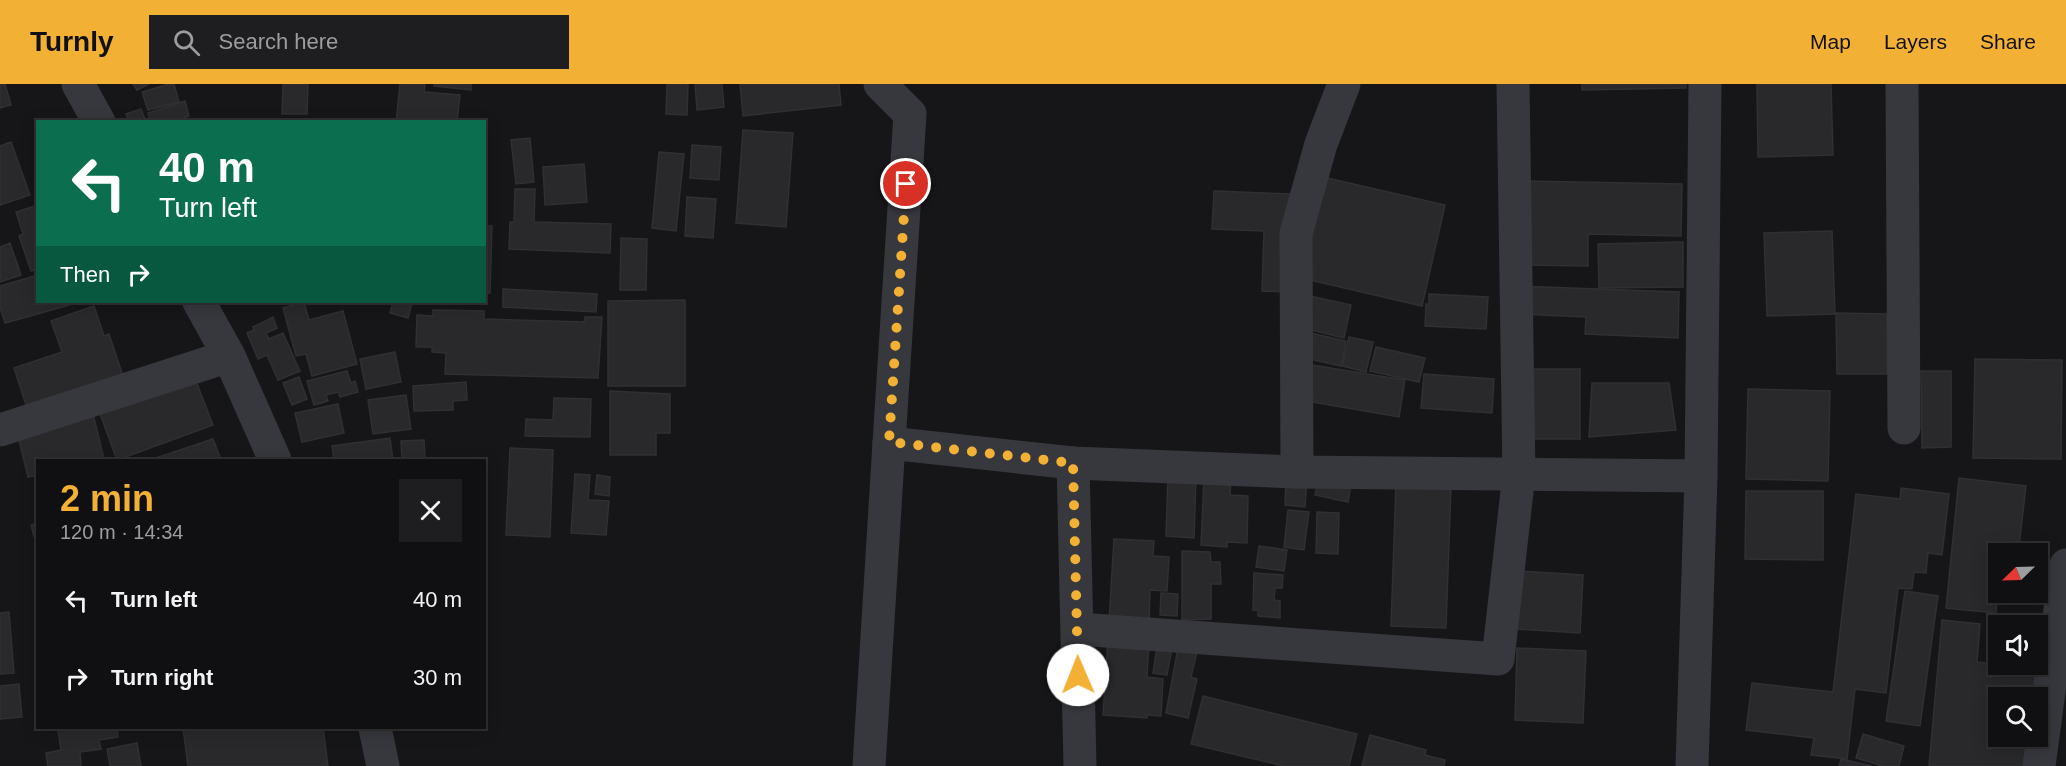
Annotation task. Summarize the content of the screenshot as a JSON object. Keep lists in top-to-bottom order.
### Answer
{
  "north": "bottom left",
  "page": {
    "header": "Turnly",
    "search": "Search here",
    "nav": ["Map", "Layers", "Share"],
    "turn": ["40 m", "Turn left"],
    "then": "Then",
    "heading": ["2 min", "120 m · 14:34"],
    "list": [
      {
        "name": "Turn left",
        "value": "40 m"
      },
      {
        "name": "Turn right",
        "value": "30 m"
      }
    ]
  }
}
